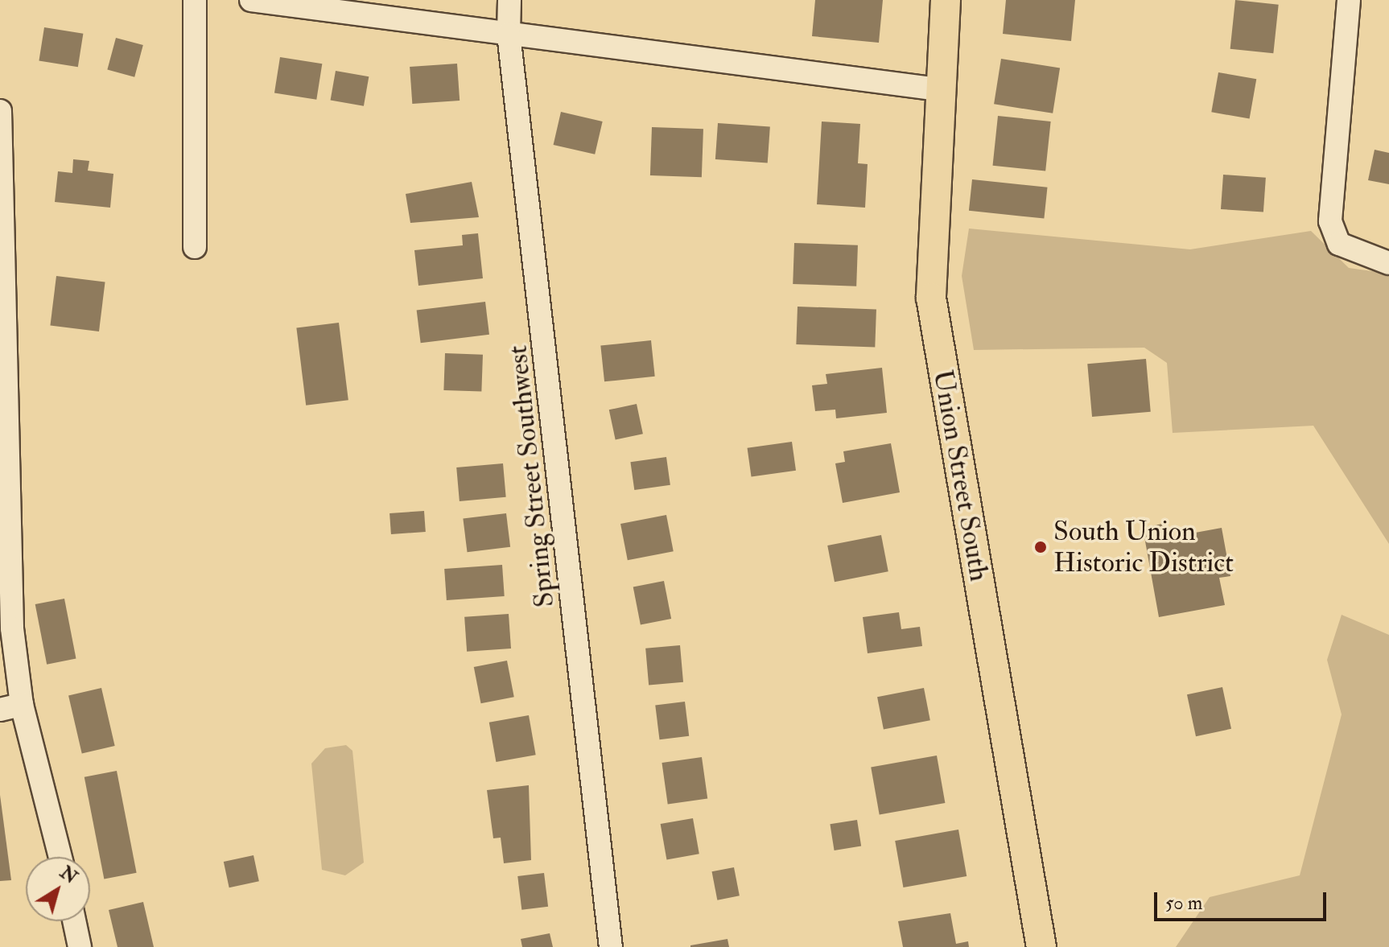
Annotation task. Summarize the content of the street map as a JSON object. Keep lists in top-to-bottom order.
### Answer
{
  "streets": {
    "main road": ["Union Street South"],
    "street": ["Spring Street Southwest"]
  },
  "places": ["South Union Historic District"],
  "scale_bar": "50 m",
  "north": "top right"
}
